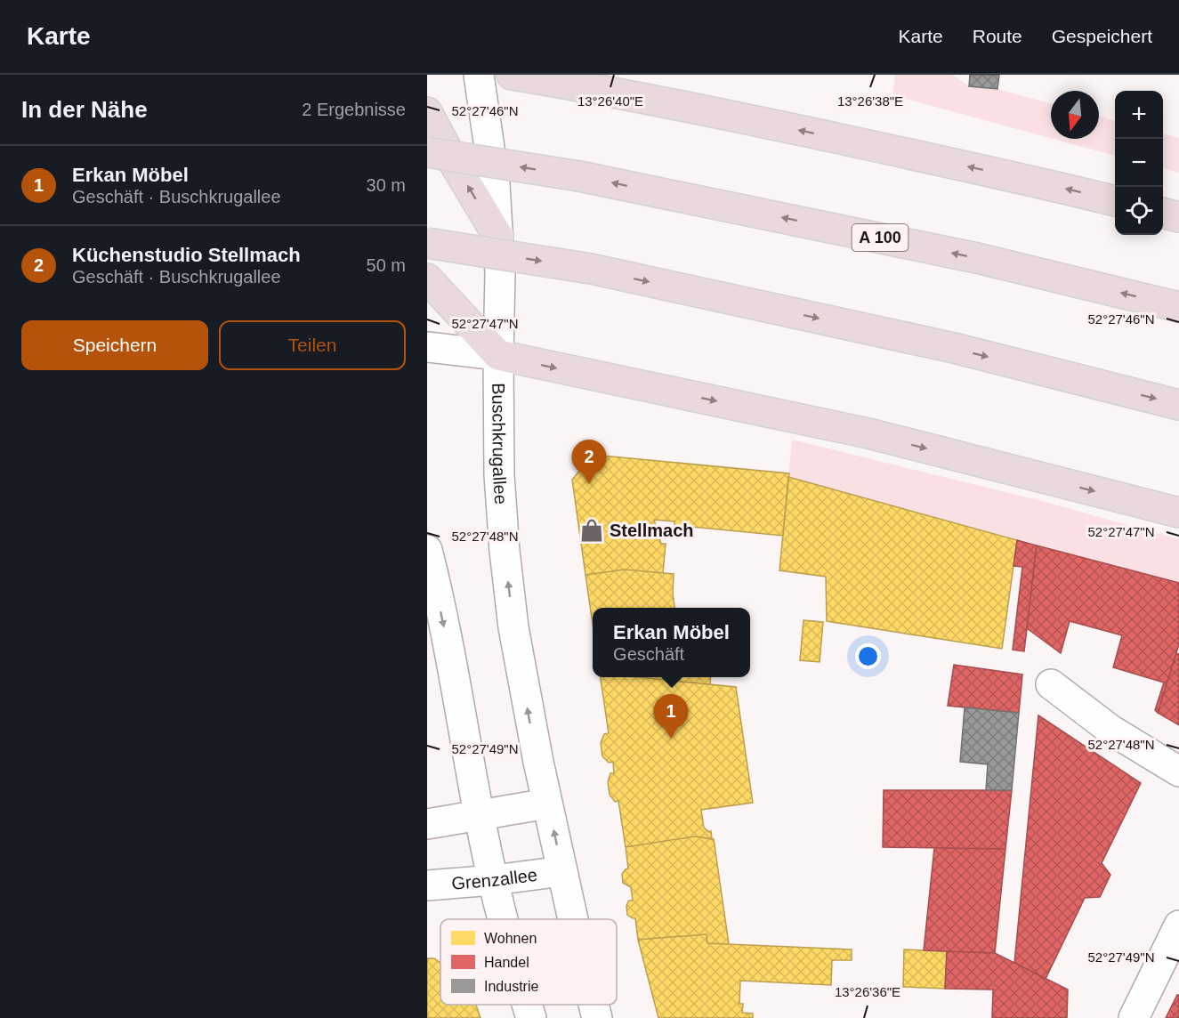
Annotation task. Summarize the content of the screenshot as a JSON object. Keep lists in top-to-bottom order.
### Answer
{
  "streets": {
    "highway": ["A 100"],
    "main road": ["Buschkrugallee", "Grenzallee"]
  },
  "crossings": [
    ["Buschkrugallee", "Grenzallee"]
  ],
  "places": {
    "shop": ["Stellmach"]
  },
  "legend": ["Wohnen", "Handel", "Industrie"],
  "north": "bottom",
  "page": {
    "header": "Karte",
    "nav": ["Karte", "Route", "Gespeichert"],
    "heading": ["In der Nähe", "2 Ergebnisse"],
    "map_buttons": ["+", "−"],
    "list": [
      {
        "mark": "1",
        "name": "Erkan Möbel",
        "note": "Geschäft · Buschkrugallee",
        "value": "30 m"
      },
      {
        "mark": "2",
        "name": "Küchenstudio Stellmach",
        "note": "Geschäft · Buschkrugallee",
        "value": "50 m"
      }
    ],
    "buttons": ["Speichern", "Teilen"],
    "pins": ["2", "1"],
    "popup": ["Erkan Möbel", "Geschäft"]
  },
  "coordinates": [
    "13°26'40\"E",
    "13°26'38\"E",
    "52°27'46\"N",
    "52°27'47\"N",
    "52°27'48\"N",
    "52°27'49\"N",
    "13°26'36\"E"
  ]
}
